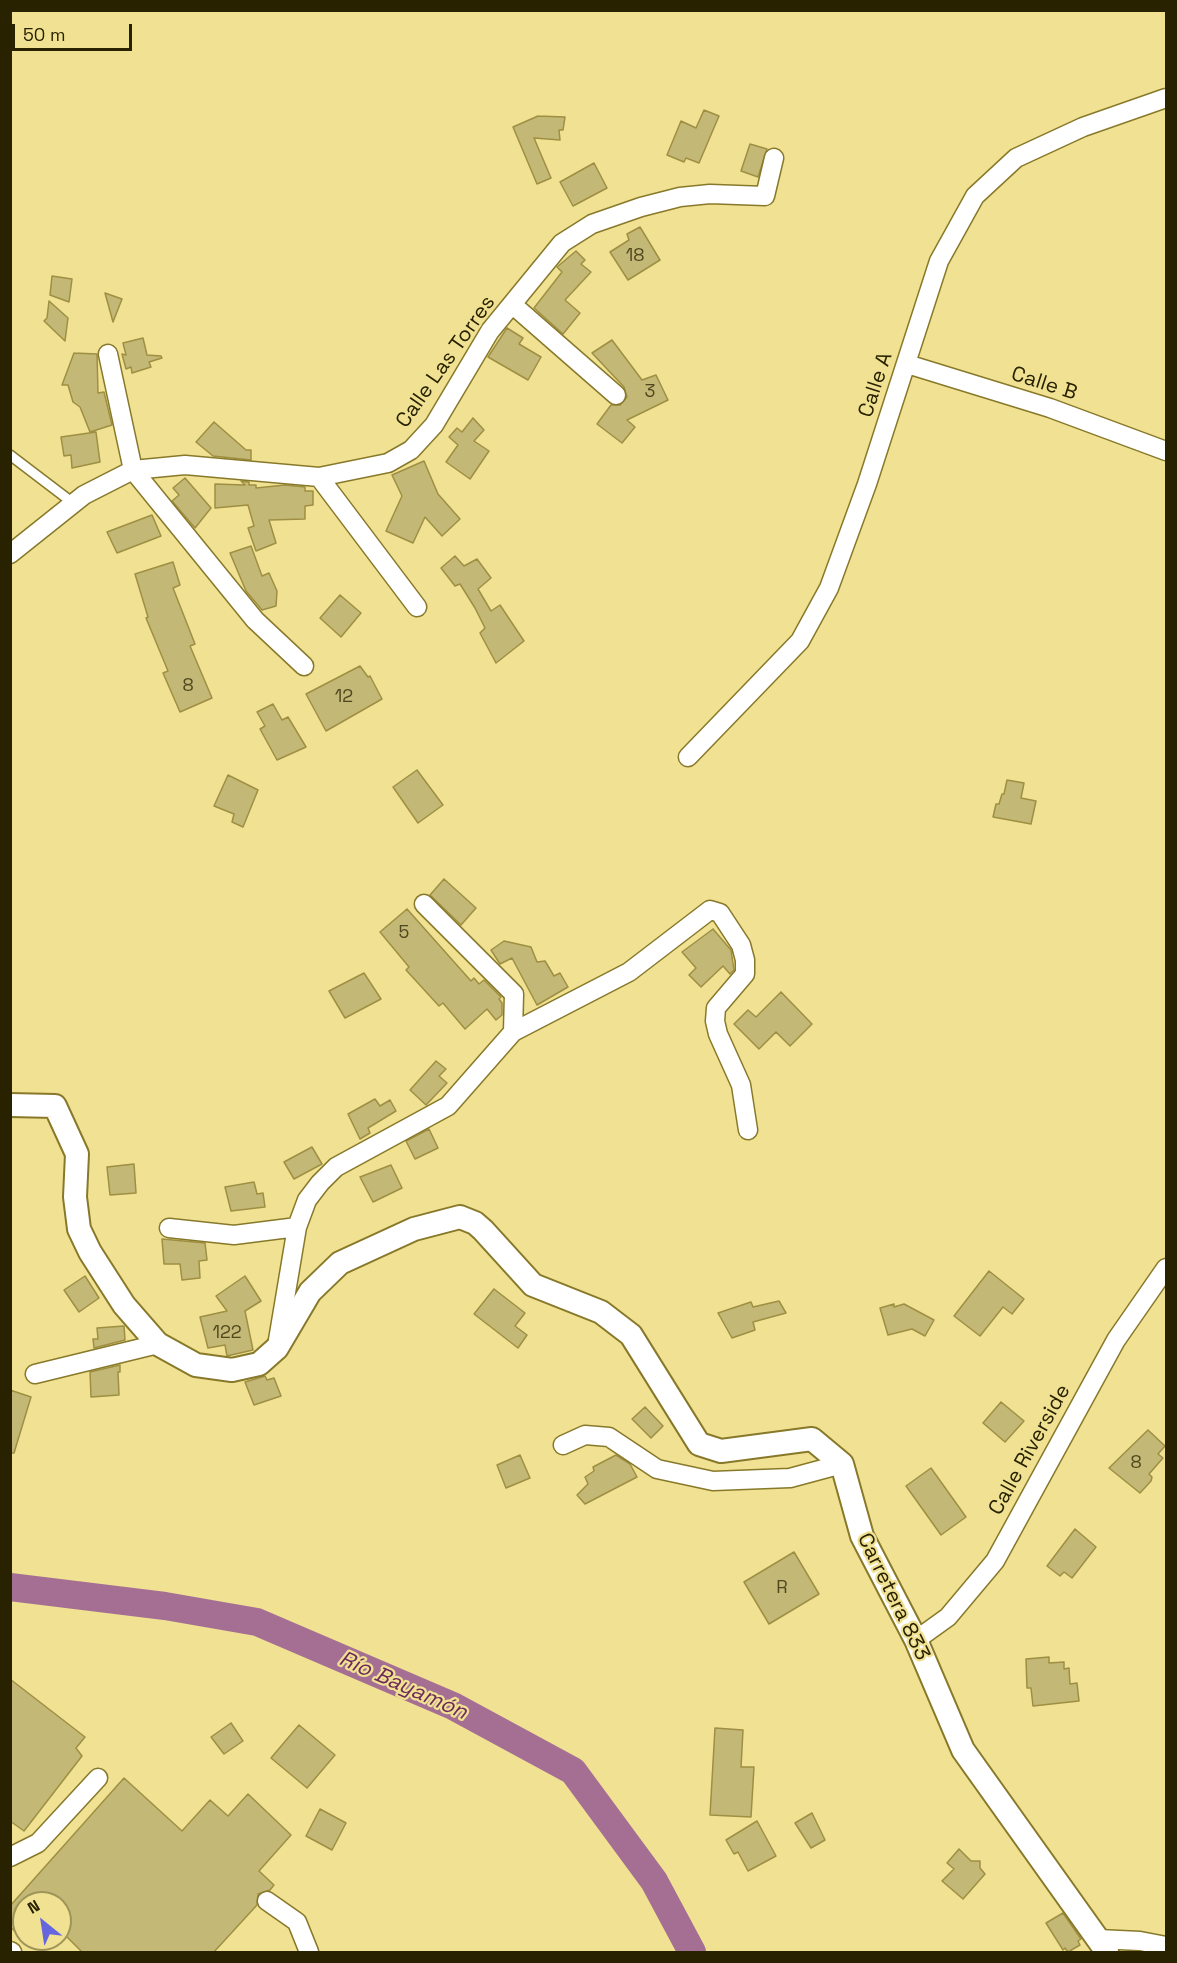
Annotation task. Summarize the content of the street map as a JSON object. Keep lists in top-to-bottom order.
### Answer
{
  "streets": {
    "street": [
      "Calle Las Torres",
      "Calle B",
      "Calle A",
      "Calle Riverside",
      "Carretera 833"
    ]
  },
  "crossings": [
    ["Calle B", "Calle A"],
    ["Calle Riverside", "Carretera 833"]
  ],
  "water": ["Río Bayamón"],
  "house_numbers": [
    "18",
    "3",
    "8",
    "12",
    "5",
    "122",
    "8",
    "R"
  ],
  "scale_bar": "50 m",
  "north": "top left"
}
